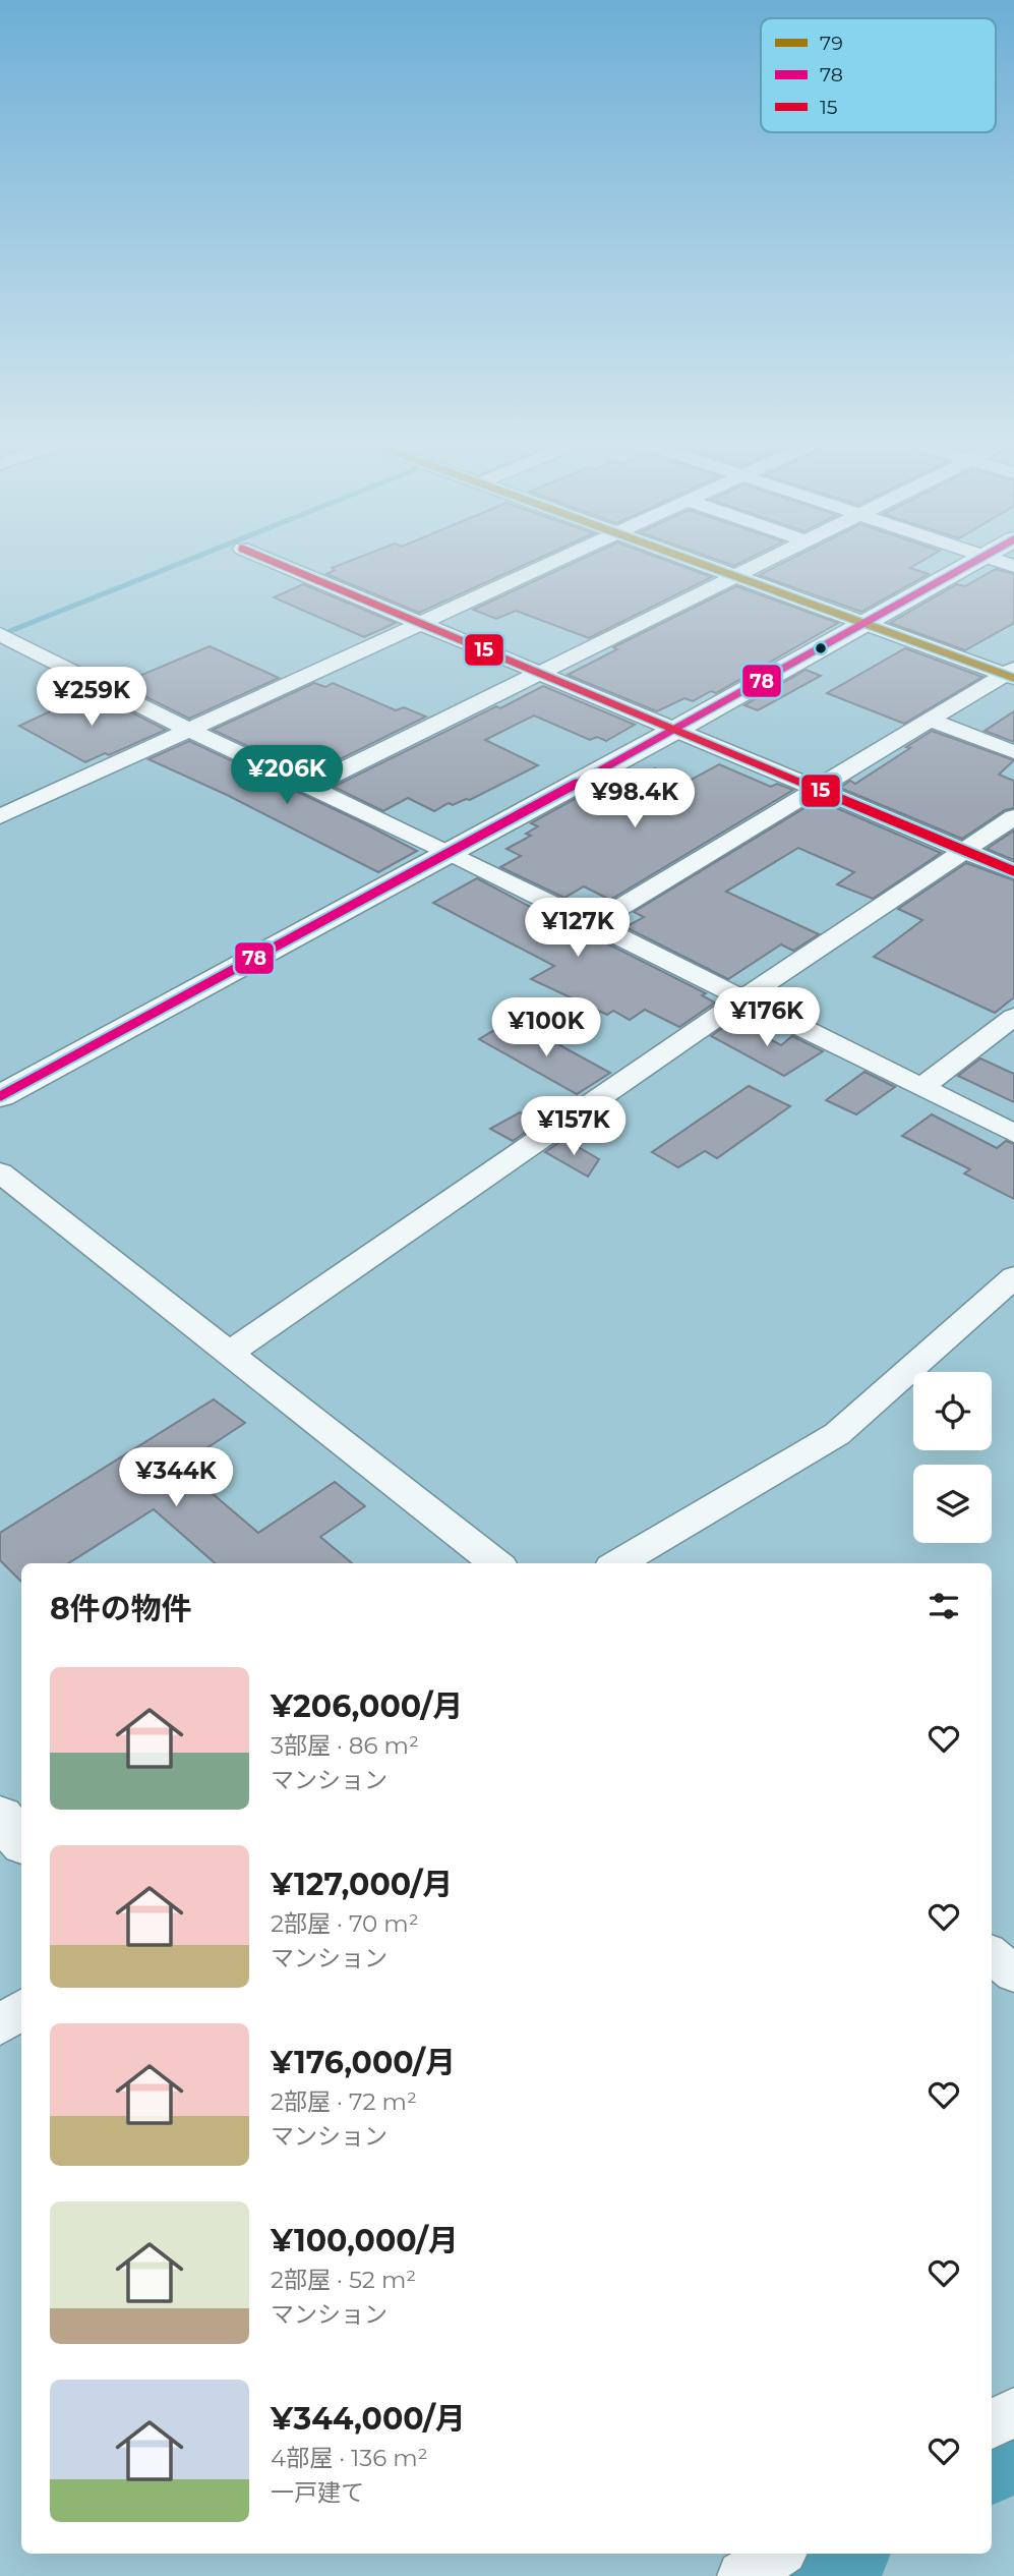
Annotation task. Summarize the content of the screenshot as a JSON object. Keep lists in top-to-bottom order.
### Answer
{
  "lines": ["transit line 79", "transit line 78", "transit line 15"],
  "legend": ["79", "78", "15"],
  "page": {
    "price": [
      "¥259K",
      "¥206K",
      "¥98.4K",
      "¥127K",
      "¥176K",
      "¥100K",
      "¥157K",
      "¥344K"
    ],
    "heading": "8件の物件",
    "list": [
      {
        "name": "¥206,000/月",
        "note": "3部屋 · 86 m² · マンション"
      },
      {
        "name": "¥127,000/月",
        "note": "2部屋 · 70 m² · マンション"
      },
      {
        "name": "¥176,000/月",
        "note": "2部屋 · 72 m² · マンション"
      },
      {
        "name": "¥100,000/月",
        "note": "2部屋 · 52 m² · マンション"
      },
      {
        "name": "¥344,000/月",
        "note": "4部屋 · 136 m² · 一戸建て"
      }
    ]
  }
}
